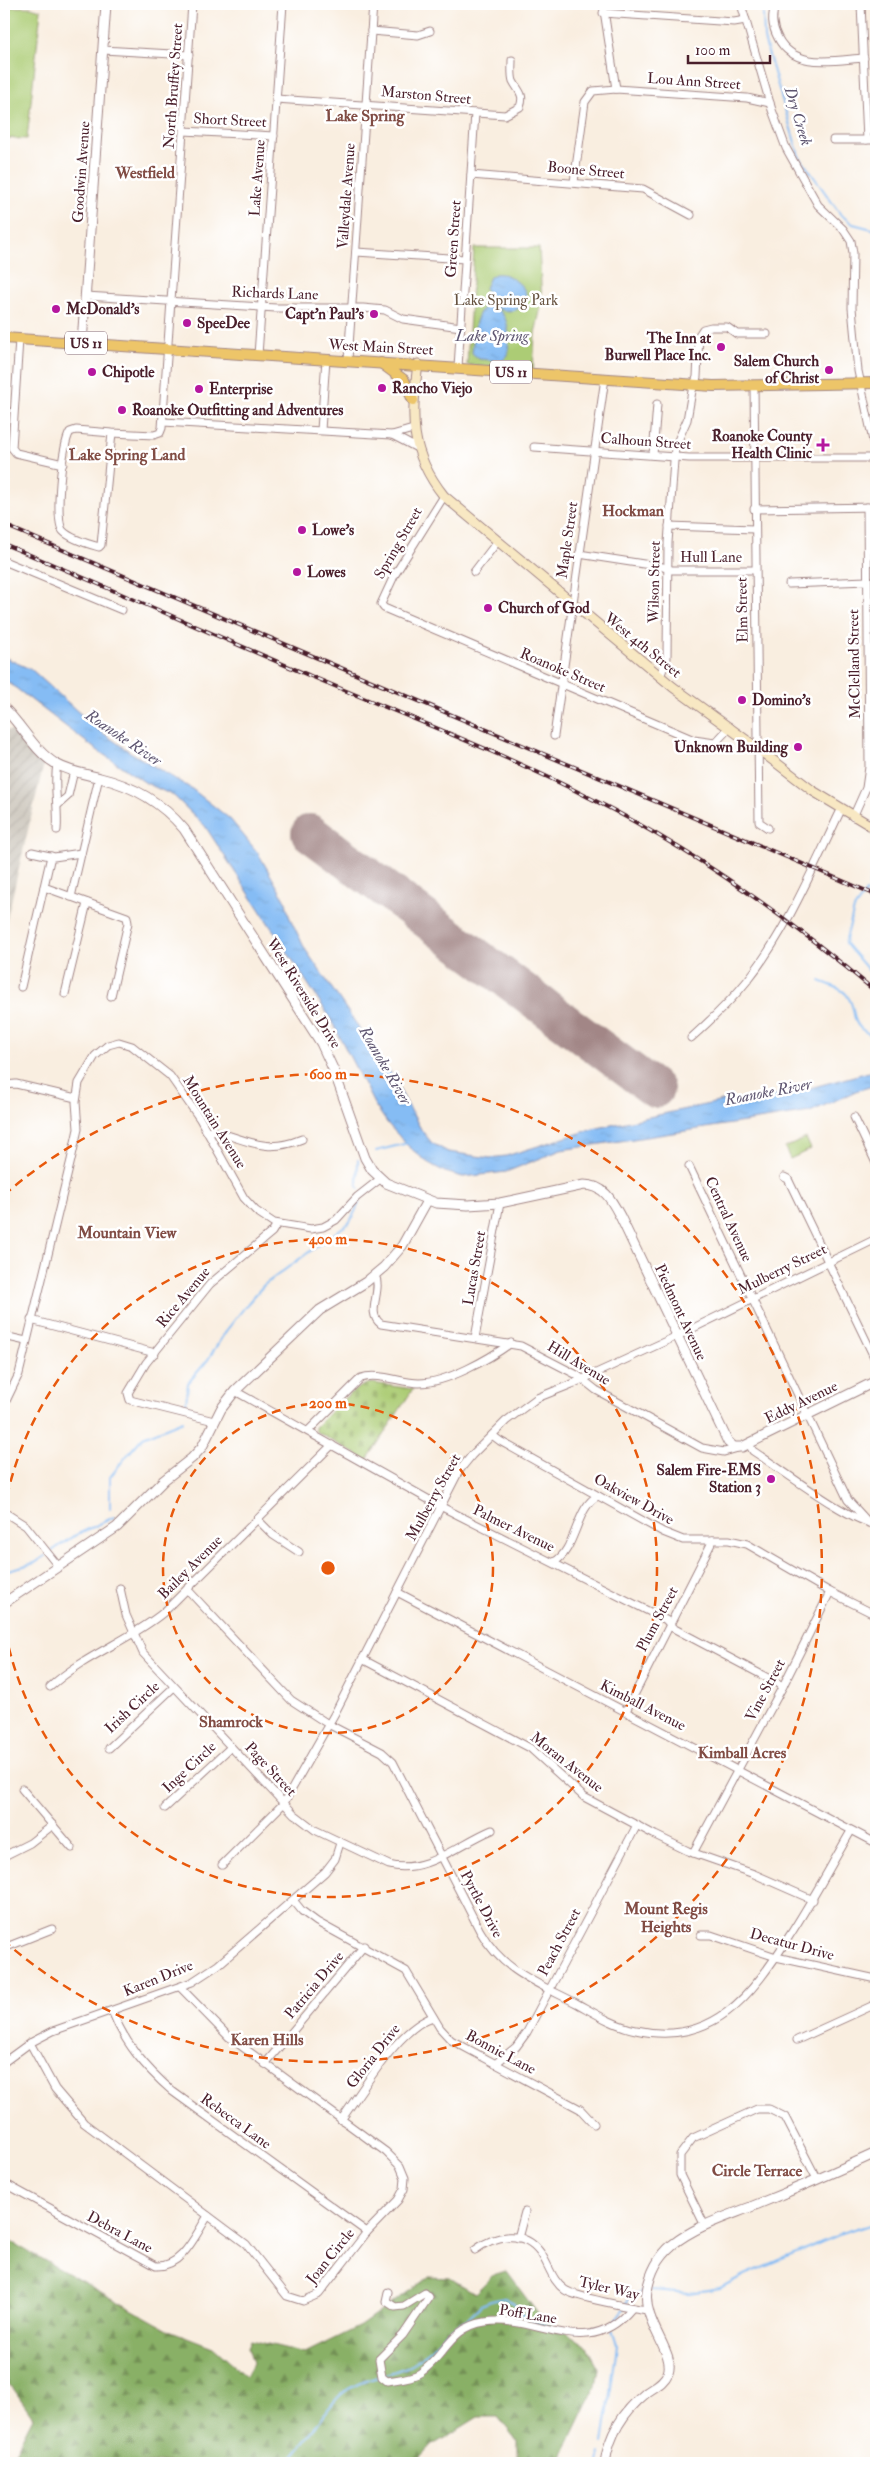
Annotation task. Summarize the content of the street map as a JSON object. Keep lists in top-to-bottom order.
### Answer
{
  "streets": {
    "main road": ["US 11", "West Main Street", "West 4th Street"],
    "street": [
      "Lou Ann Street",
      "North Bruffey Street",
      "Marston Street",
      "Short Street",
      "Boone Street",
      "Goodwin Avenue",
      "Lake Avenue",
      "Valleydale Avenue",
      "Green Street",
      "Richards Lane",
      "Calhoun Street",
      "Maple Street",
      "Spring Street",
      "Hull Lane",
      "Wilson Street",
      "Elm Street",
      "McClelland Street",
      "Roanoke Street",
      "West Riverside Drive",
      "Mountain Avenue",
      "Central Avenue",
      "Lucas Street",
      "Mulberry Street",
      "Rice Avenue",
      "Piedmont Avenue",
      "Hill Avenue",
      "Eddy Avenue",
      "Oakview Drive",
      "Palmer Avenue",
      "Bailey Avenue",
      "Plum Street",
      "Vine Street",
      "Kimball Avenue",
      "Irish Circle",
      "Moran Avenue",
      "Inge Circle",
      "Page Street",
      "Pyrtle Drive",
      "Peach Street",
      "Decatur Drive",
      "Karen Drive",
      "Patricia Drive",
      "Bonnie Lane",
      "Gloria Drive",
      "Rebecca Lane",
      "Debra Lane",
      "Joan Circle",
      "Tyler Way",
      "Poff Lane"
    ]
  },
  "crossings": [
    ["Lou Ann Street", "Boone Street"],
    ["North Bruffey Street", "Short Street"],
    ["North Bruffey Street", "Richards Lane"],
    ["North Bruffey Street", "West Main Street"],
    ["Marston Street", "Lake Avenue"],
    ["Marston Street", "Valleydale Avenue"],
    ["Marston Street", "Green Street"],
    ["Short Street", "Lake Avenue"],
    ["Boone Street", "Green Street"],
    ["Goodwin Avenue", "Richards Lane"],
    ["Goodwin Avenue", "West Main Street"],
    ["Lake Avenue", "Richards Lane"],
    ["Lake Avenue", "West Main Street"],
    ["Valleydale Avenue", "Richards Lane"],
    ["Valleydale Avenue", "West Main Street"],
    ["Green Street", "Richards Lane"],
    ["Green Street", "West Main Street"],
    ["West Main Street", "Maple Street"],
    ["West Main Street", "Wilson Street"],
    ["West Main Street", "Elm Street"],
    ["West Main Street", "West 4th Street"],
    ["Calhoun Street", "Maple Street"],
    ["Calhoun Street", "Wilson Street"],
    ["Calhoun Street", "Elm Street"],
    ["Maple Street", "Hull Lane"],
    ["Maple Street", "West 4th Street"],
    ["Maple Street", "Roanoke Street"],
    ["Spring Street", "West 4th Street"],
    ["Spring Street", "Roanoke Street"],
    ["Hull Lane", "Wilson Street"],
    ["Hull Lane", "Elm Street"],
    ["Wilson Street", "West 4th Street"],
    ["Elm Street", "West 4th Street"],
    ["West 4th Street", "McClelland Street"],
    ["West 4th Street", "Roanoke Street"],
    ["West Riverside Drive", "Mountain Avenue"],
    ["West Riverside Drive", "Lucas Street"],
    ["West Riverside Drive", "Piedmont Avenue"],
    ["Mountain Avenue", "Rice Avenue"],
    ["Central Avenue", "Mulberry Street"],
    ["Central Avenue", "Eddy Avenue"],
    ["Lucas Street", "Hill Avenue"],
    ["Mulberry Street", "Piedmont Avenue"],
    ["Mulberry Street", "Hill Avenue"],
    ["Mulberry Street", "Oakview Drive"],
    ["Mulberry Street", "Palmer Avenue"],
    ["Mulberry Street", "Kimball Avenue"],
    ["Mulberry Street", "Moran Avenue"],
    ["Mulberry Street", "Page Street"],
    ["Mulberry Street", "Pyrtle Drive"],
    ["Piedmont Avenue", "Hill Avenue"],
    ["Piedmont Avenue", "Eddy Avenue"],
    ["Hill Avenue", "Eddy Avenue"],
    ["Oakview Drive", "Plum Street"],
    ["Oakview Drive", "Vine Street"],
    ["Palmer Avenue", "Bailey Avenue"],
    ["Palmer Avenue", "Plum Street"],
    ["Palmer Avenue", "Vine Street"],
    ["Bailey Avenue", "Page Street"],
    ["Bailey Avenue", "Pyrtle Drive"],
    ["Plum Street", "Kimball Avenue"],
    ["Vine Street", "Kimball Avenue"],
    ["Vine Street", "Moran Avenue"],
    ["Kimball Avenue", "Pyrtle Drive"],
    ["Irish Circle", "Page Street"],
    ["Moran Avenue", "Pyrtle Drive"],
    ["Moran Avenue", "Peach Street"],
    ["Inge Circle", "Page Street"],
    ["Page Street", "Pyrtle Drive"],
    ["Page Street", "Karen Drive"],
    ["Pyrtle Drive", "Peach Street"],
    ["Pyrtle Drive", "Decatur Drive"],
    ["Peach Street", "Bonnie Lane"],
    ["Karen Drive", "Bonnie Lane"],
    ["Karen Drive", "Rebecca Lane"],
    ["Karen Drive", "Joan Circle"],
    ["Patricia Drive", "Bonnie Lane"],
    ["Patricia Drive", "Joan Circle"],
    ["Bonnie Lane", "Gloria Drive"],
    ["Gloria Drive", "Joan Circle"],
    ["Rebecca Lane", "Joan Circle"],
    ["Debra Lane", "Joan Circle"],
    ["Tyler Way", "Poff Lane"]
  ],
  "districts": [
    "Lake Spring",
    "Westfield",
    "Lake Spring Land",
    "Hockman",
    "Mountain View",
    "Shamrock",
    "Kimball Acres",
    "Mount Regis Heights",
    "Karen Hills",
    "Circle Terrace"
  ],
  "water": ["Dry Creek", "Lake Spring", "Roanoke River"],
  "parks": ["Lake Spring Park"],
  "places": {
    "other": [
      "McDonald's",
      "Capt'n Paul's",
      "SpeeDee",
      "The Inn at Burwell Place Inc.",
      "Salem Church of Christ",
      "Chipotle",
      "Rancho Viejo",
      "Enterprise",
      "Roanoke Outfitting and Adventures",
      "Lowe's",
      "Lowes",
      "Church of God",
      "Domino's",
      "Unknown Building",
      "Salem Fire-EMS Station 3"
    ],
    "health": ["Roanoke County Health Clinic"]
  },
  "scale_bar": "100 m",
  "rings": ["600 m", "400 m", "200 m"]
}
